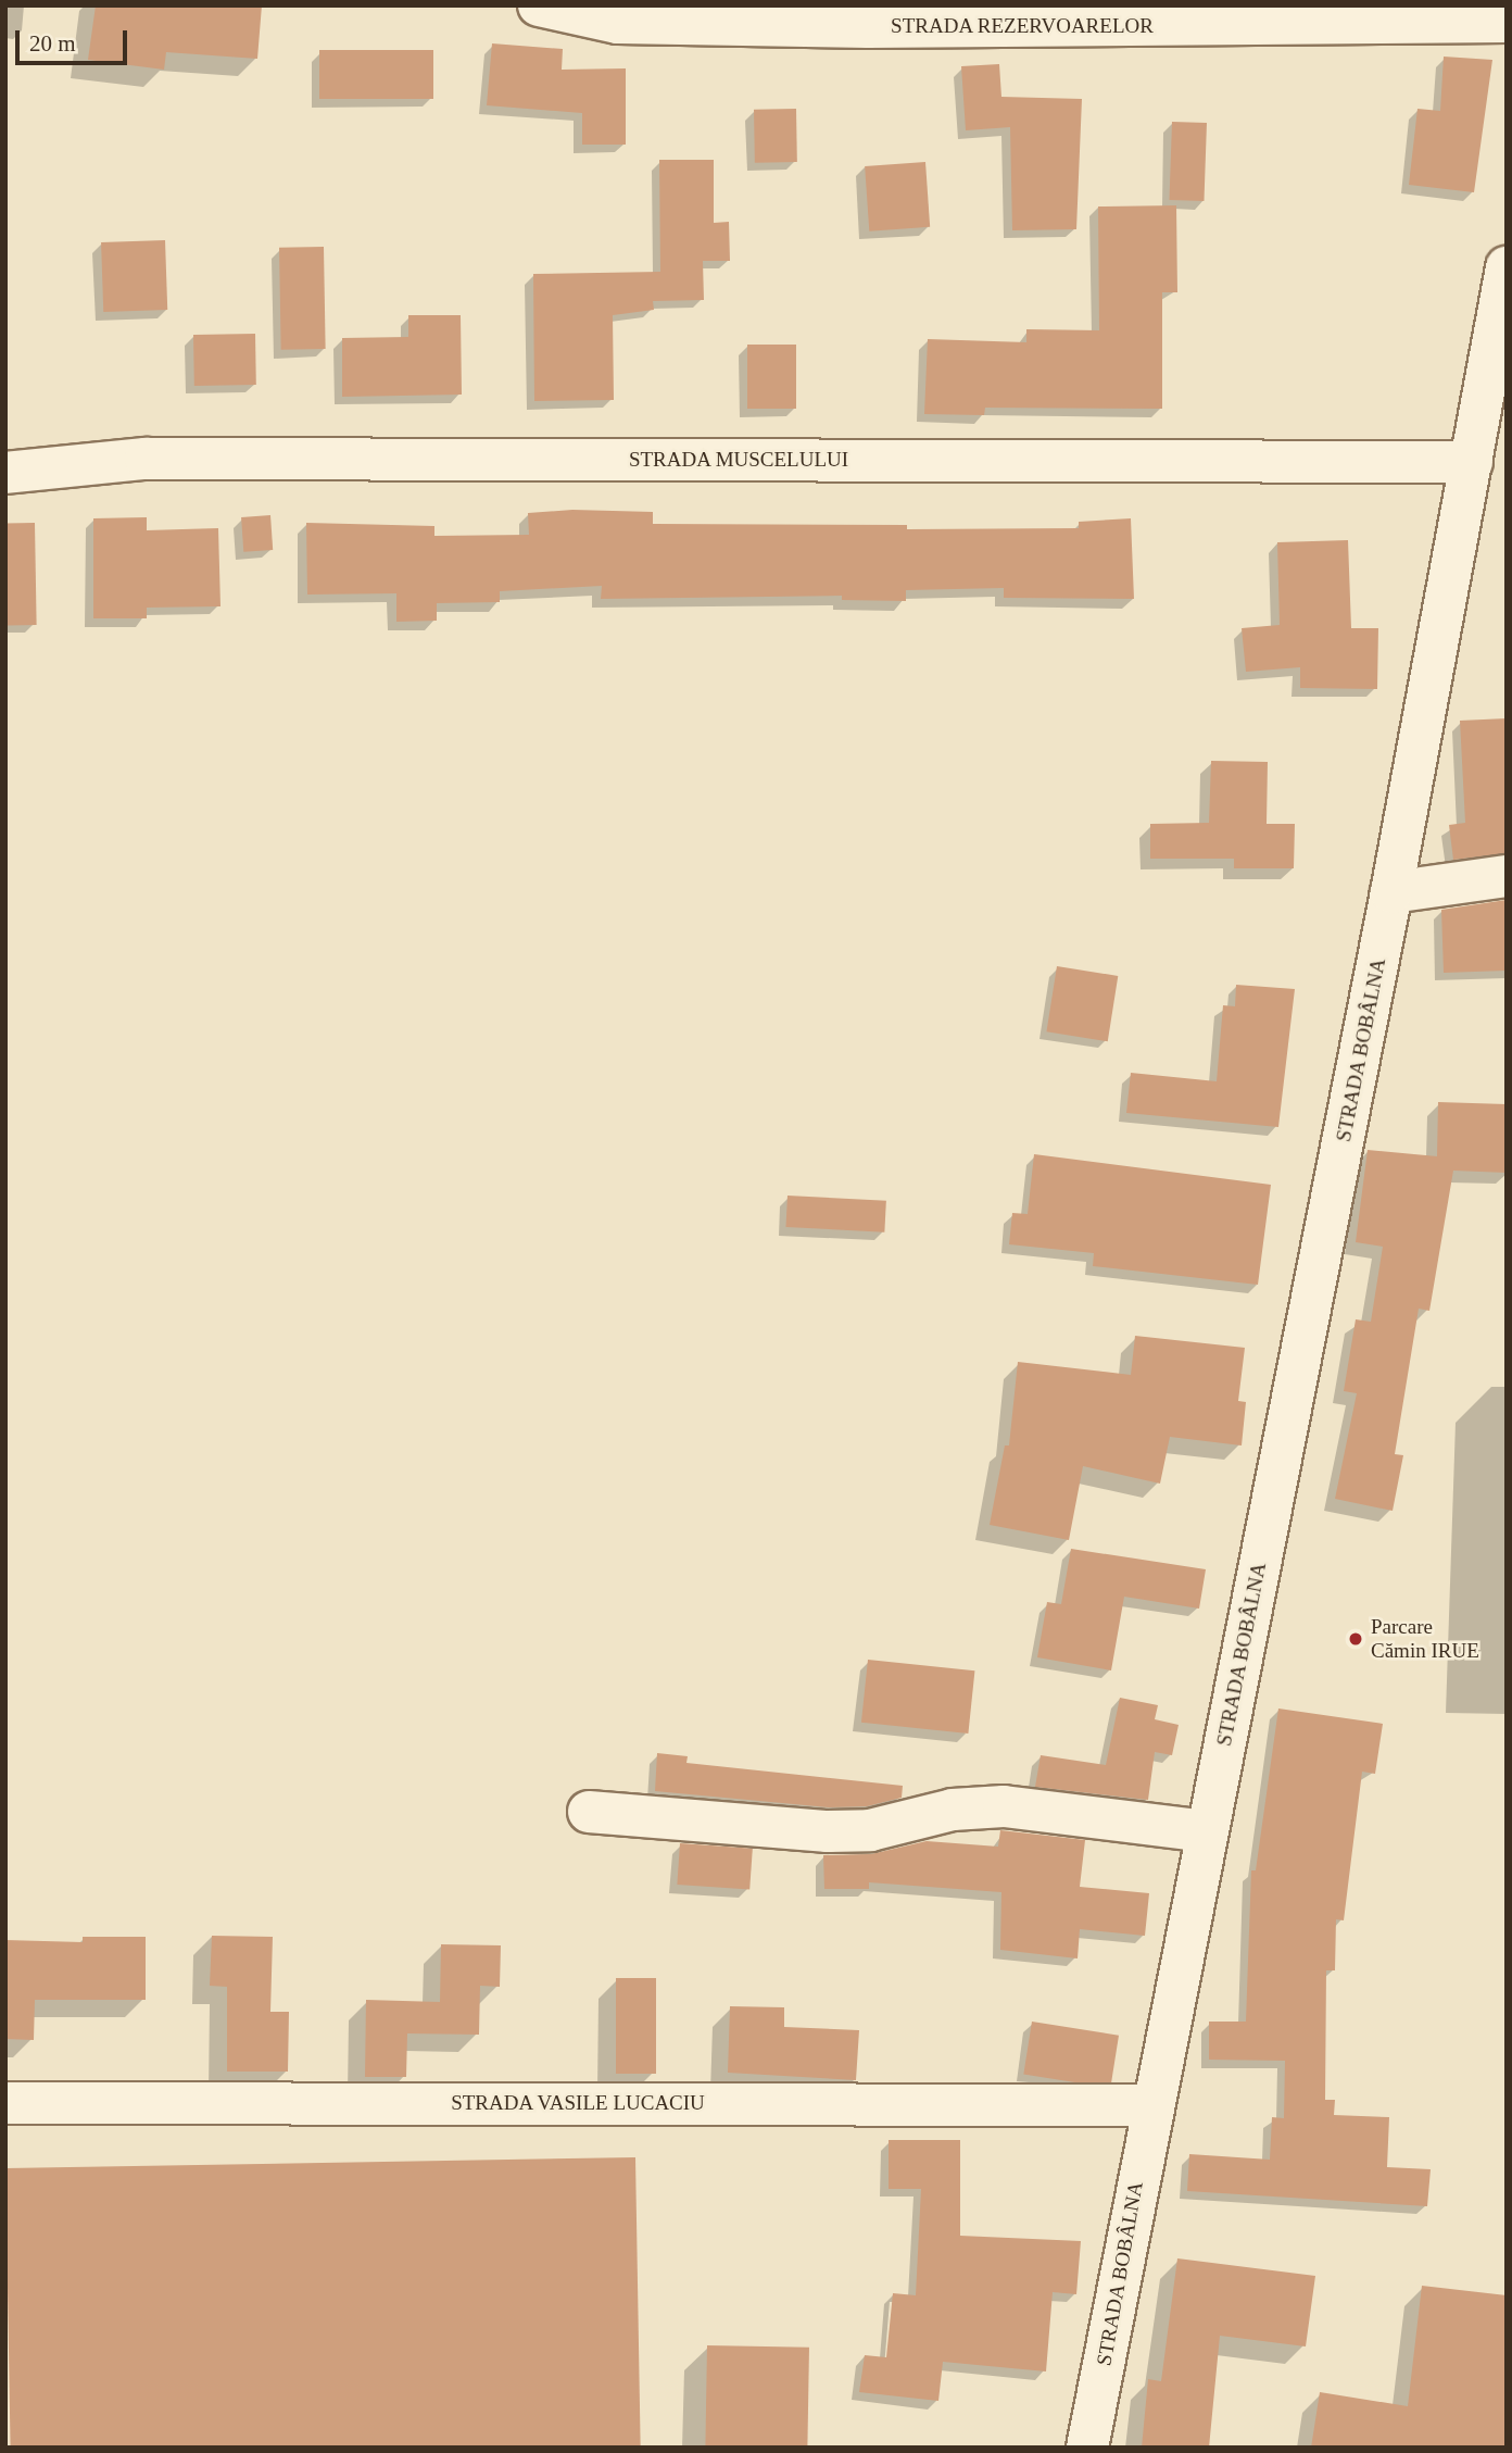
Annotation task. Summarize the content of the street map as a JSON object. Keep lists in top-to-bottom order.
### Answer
{
  "streets": {
    "street": [
      "STRADA REZERVOARELOR",
      "STRADA MUSCELULUI",
      "STRADA BOBÂLNA",
      "STRADA VASILE LUCACIU"
    ]
  },
  "crossings": [
    ["STRADA MUSCELULUI", "STRADA BOBÂLNA"],
    ["STRADA BOBÂLNA", "STRADA VASILE LUCACIU"]
  ],
  "places": ["Parcare Cămin IRUE"],
  "scale_bar": "20 m"
}
